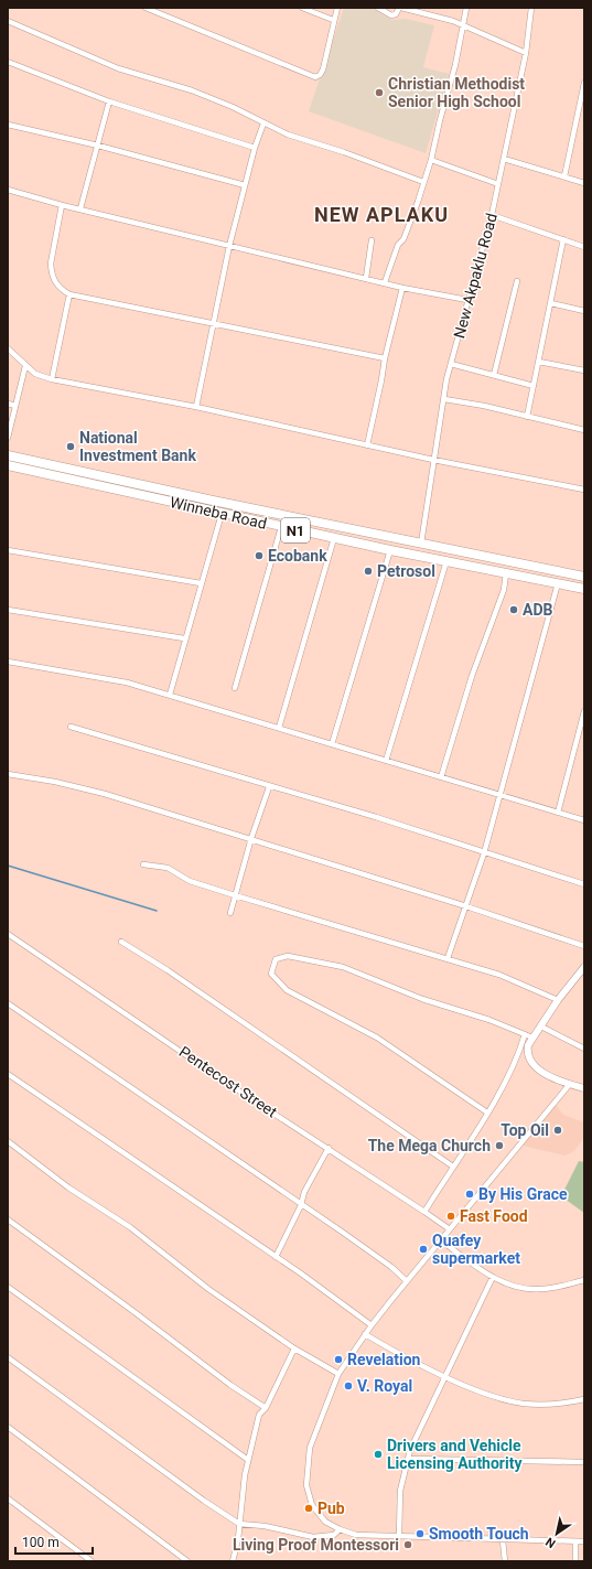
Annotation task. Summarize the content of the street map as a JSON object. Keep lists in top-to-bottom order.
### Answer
{
  "streets": {
    "highway": ["Winneba Road", "N1"],
    "street": ["New Akpaklu Road", "Pentecost Street"]
  },
  "crossings": [
    ["New Akpaklu Road", "Winneba Road"]
  ],
  "districts": ["NEW APLAKU"],
  "places": [
    "Christian Methodist Senior High School",
    "National Investment Bank",
    "Ecobank",
    "Petrosol",
    "ADB",
    "Top Oil",
    "The Mega Church",
    "By His Grace",
    "Fast Food",
    "Quafey supermarket",
    "Revelation",
    "V. Royal",
    "Drivers and Vehicle Licensing Authority",
    "Pub",
    "Smooth Touch",
    "Living Proof Montessori"
  ],
  "scale_bar": "100 m",
  "north": "bottom left"
}
